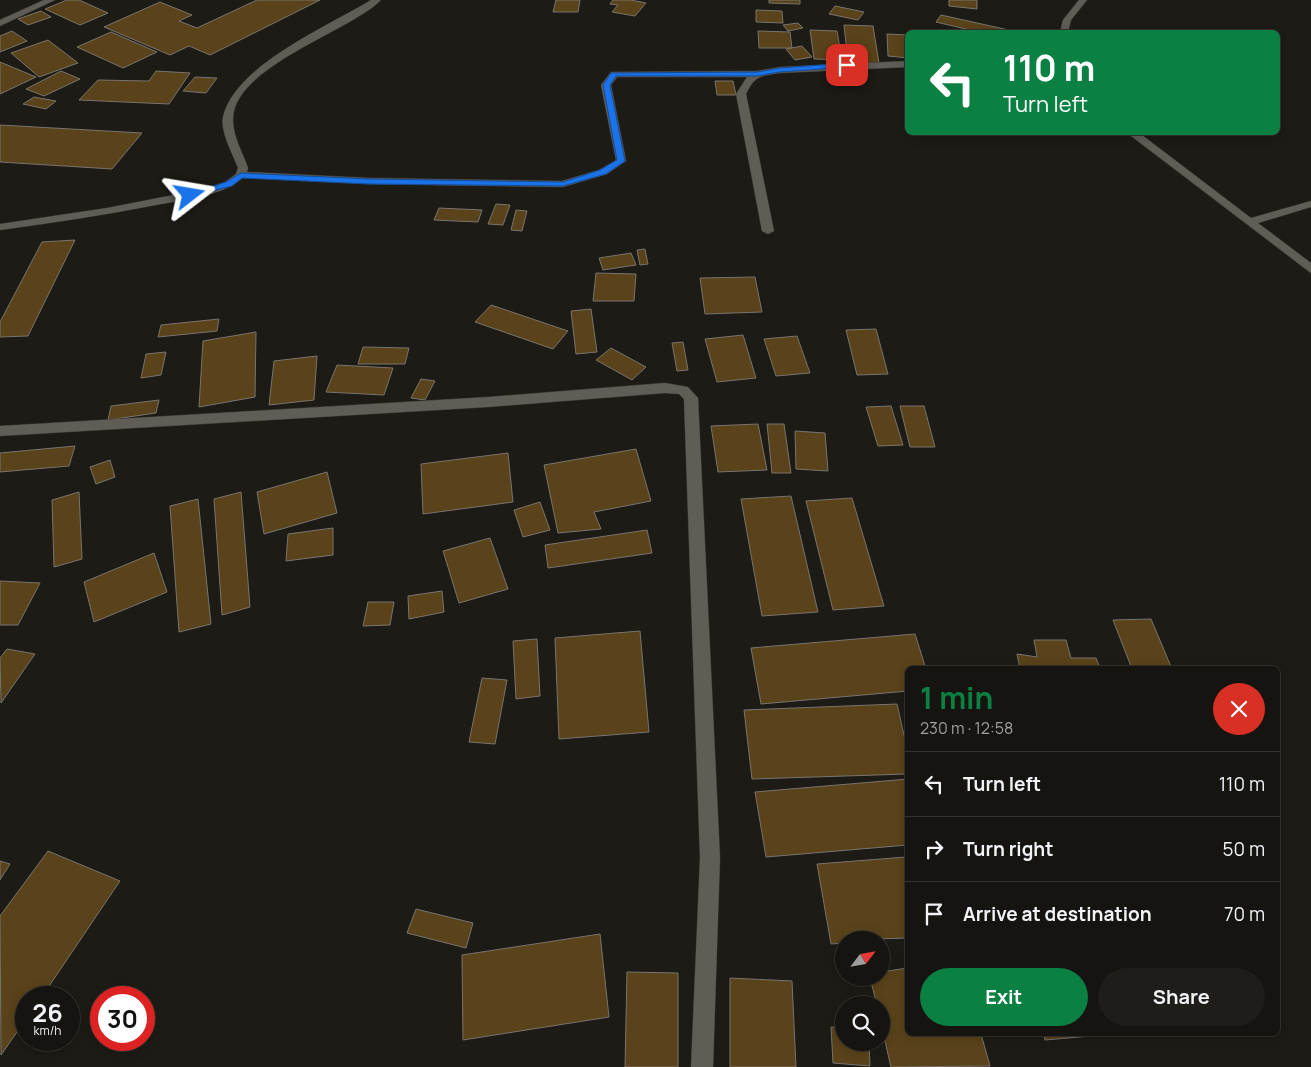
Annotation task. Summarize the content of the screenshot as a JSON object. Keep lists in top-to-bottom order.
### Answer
{
  "north": "top right",
  "page": {
    "turn": ["110 m", "Turn left"],
    "heading": ["1 min", "230 m · 12:58"],
    "list": [
      {
        "name": "Turn left",
        "value": "110 m"
      },
      {
        "name": "Turn right",
        "value": "50 m"
      },
      {
        "name": "Arrive at destination",
        "value": "70 m"
      }
    ],
    "buttons": ["Exit", "Share"],
    "speed": "26 km/h",
    "limit": "30"
  }
}
